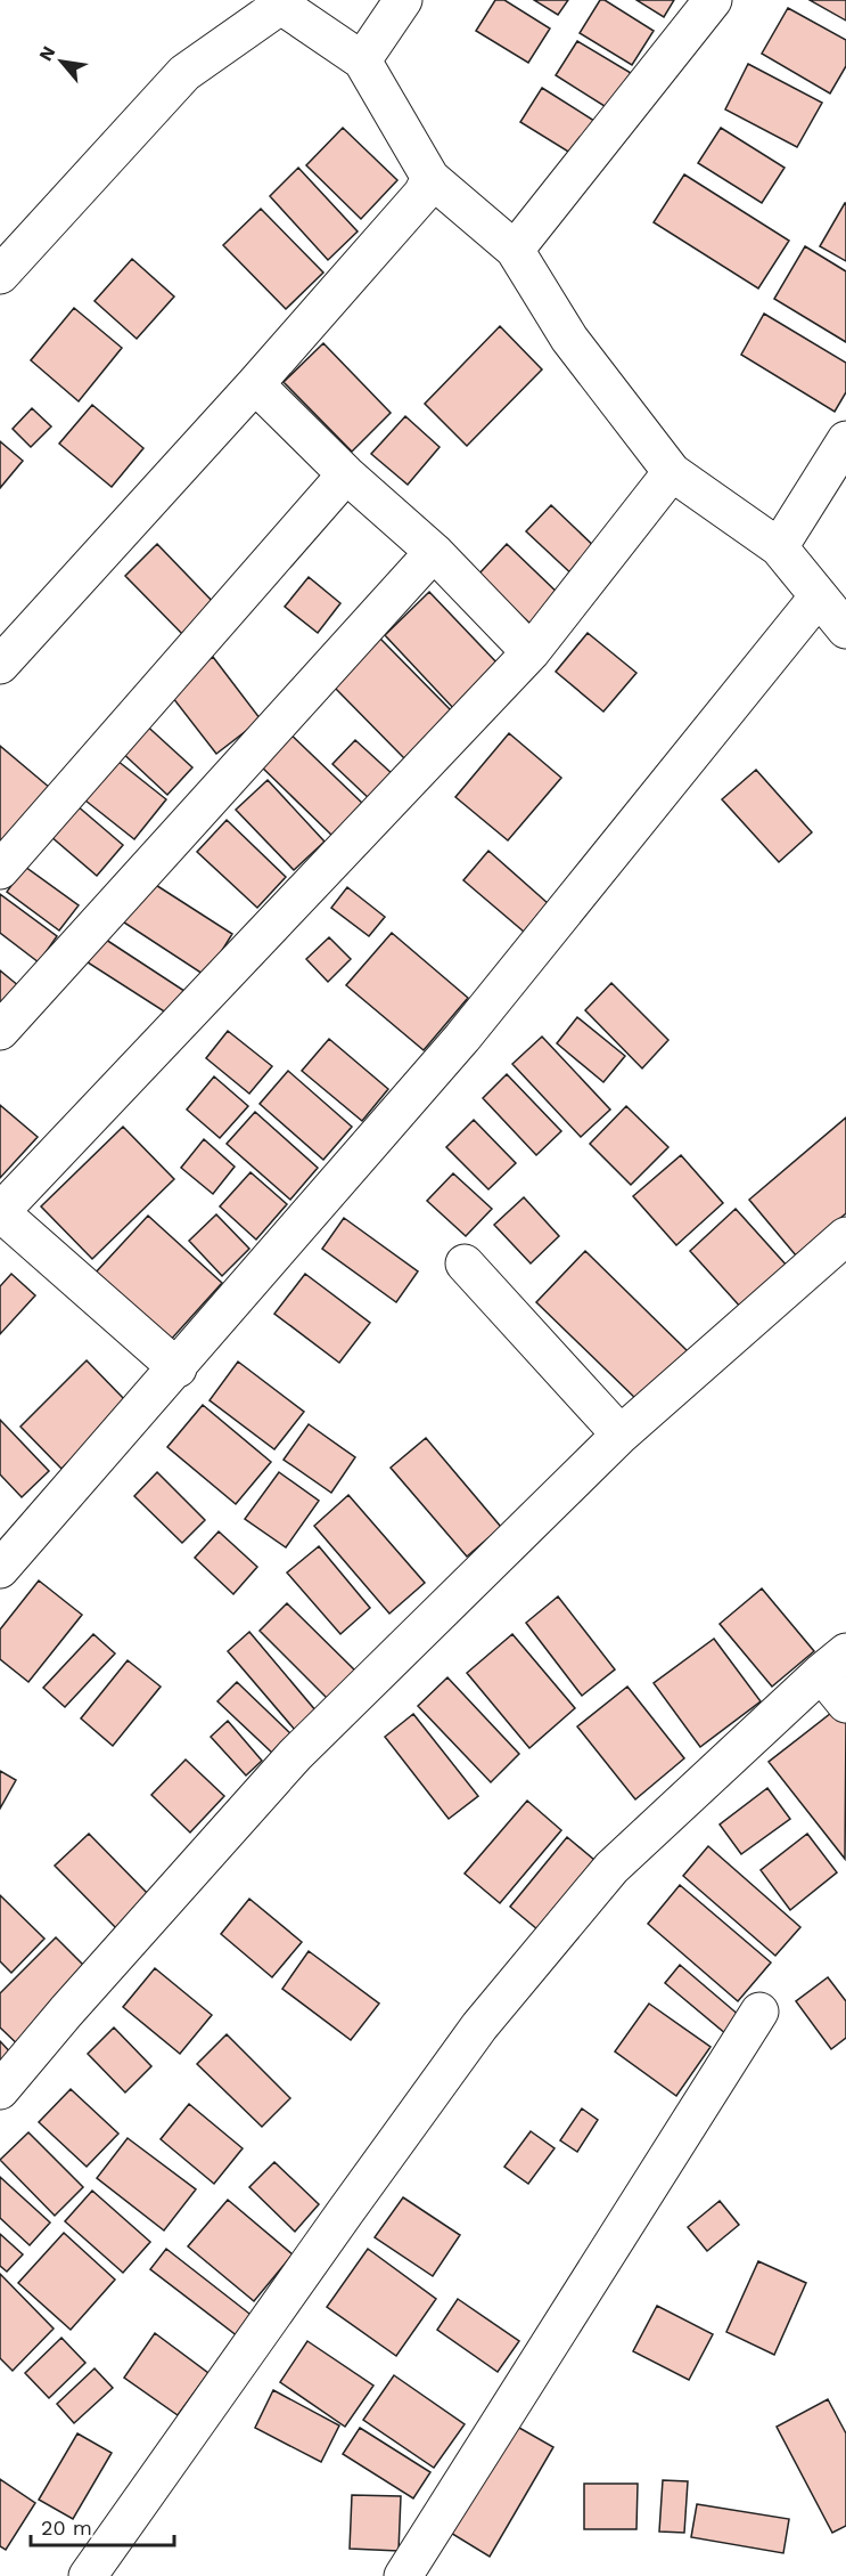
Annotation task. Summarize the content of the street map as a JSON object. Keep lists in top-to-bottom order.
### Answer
{
  "scale_bar": "20 m",
  "north": "top left"
}
